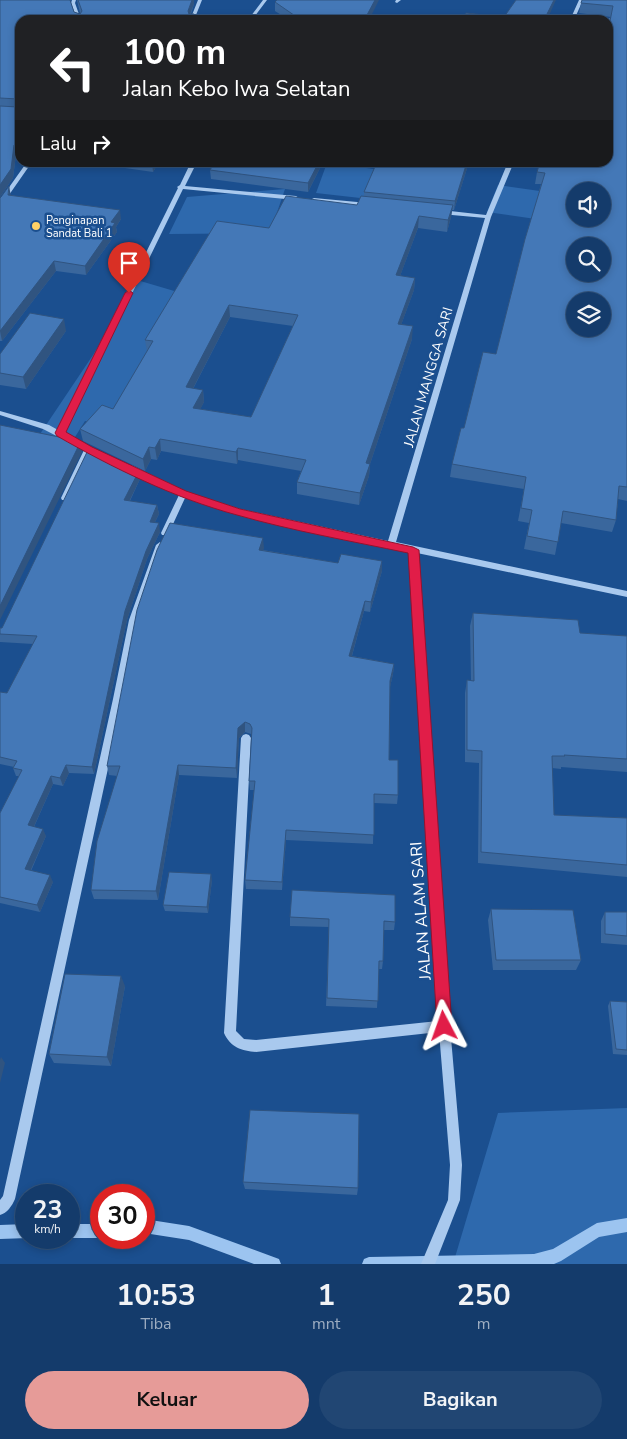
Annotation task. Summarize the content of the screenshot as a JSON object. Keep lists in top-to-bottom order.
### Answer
{
  "streets": {
    "street": ["JALAN MANGGA SARI", "JALAN ALAM SARI"]
  },
  "places": ["Penginapan Sandat Bali 1"],
  "page": {
    "turn": ["100 m", "Jalan Kebo Iwa Selatan"],
    "then": "Lalu",
    "speed": "23 km/h",
    "limit": "30",
    "eta": [
      "10:53",
      "Tiba",
      "1",
      "mnt",
      "250",
      "m"
    ],
    "buttons": ["Keluar", "Bagikan"]
  }
}
